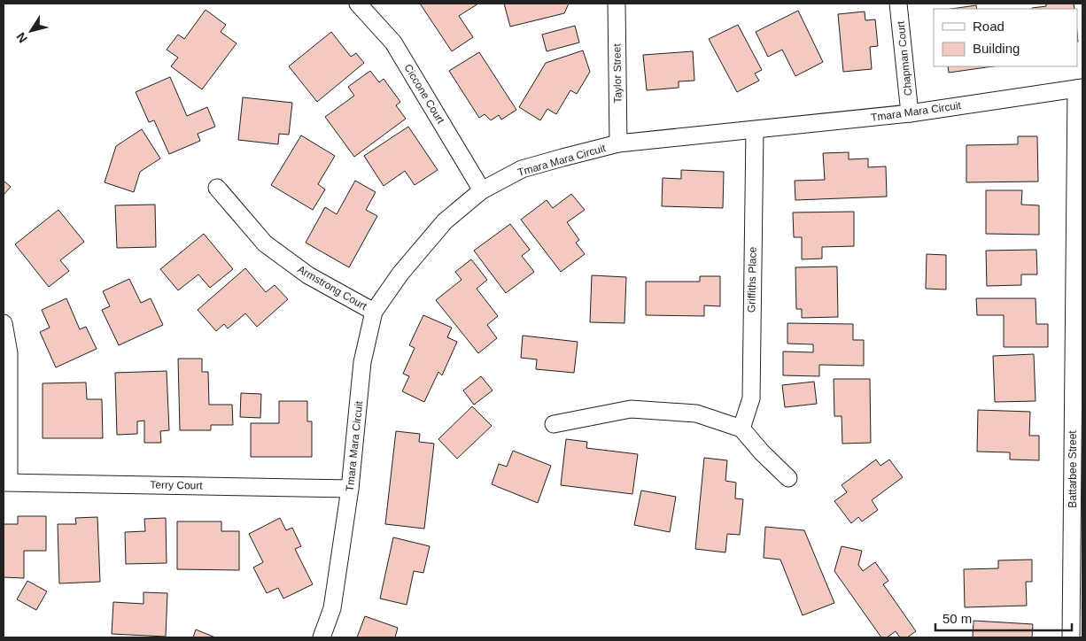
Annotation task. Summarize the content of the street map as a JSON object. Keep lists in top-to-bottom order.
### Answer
{
  "streets": {
    "street": [
      "Chapman Court",
      "Taylor Street",
      "Ciccone Court",
      "Tmara Mara Circuit",
      "Griffiths Place",
      "Armstrong Court",
      "Battarbee Street",
      "Terry Court"
    ]
  },
  "crossings": [
    ["Chapman Court", "Tmara Mara Circuit"],
    ["Taylor Street", "Tmara Mara Circuit"],
    ["Ciccone Court", "Tmara Mara Circuit"],
    ["Tmara Mara Circuit", "Griffiths Place"],
    ["Tmara Mara Circuit", "Armstrong Court"],
    ["Tmara Mara Circuit", "Battarbee Street"],
    ["Tmara Mara Circuit", "Terry Court"]
  ],
  "legend": ["Road", "Building"],
  "scale_bar": "50 m",
  "north": "bottom left"
}
